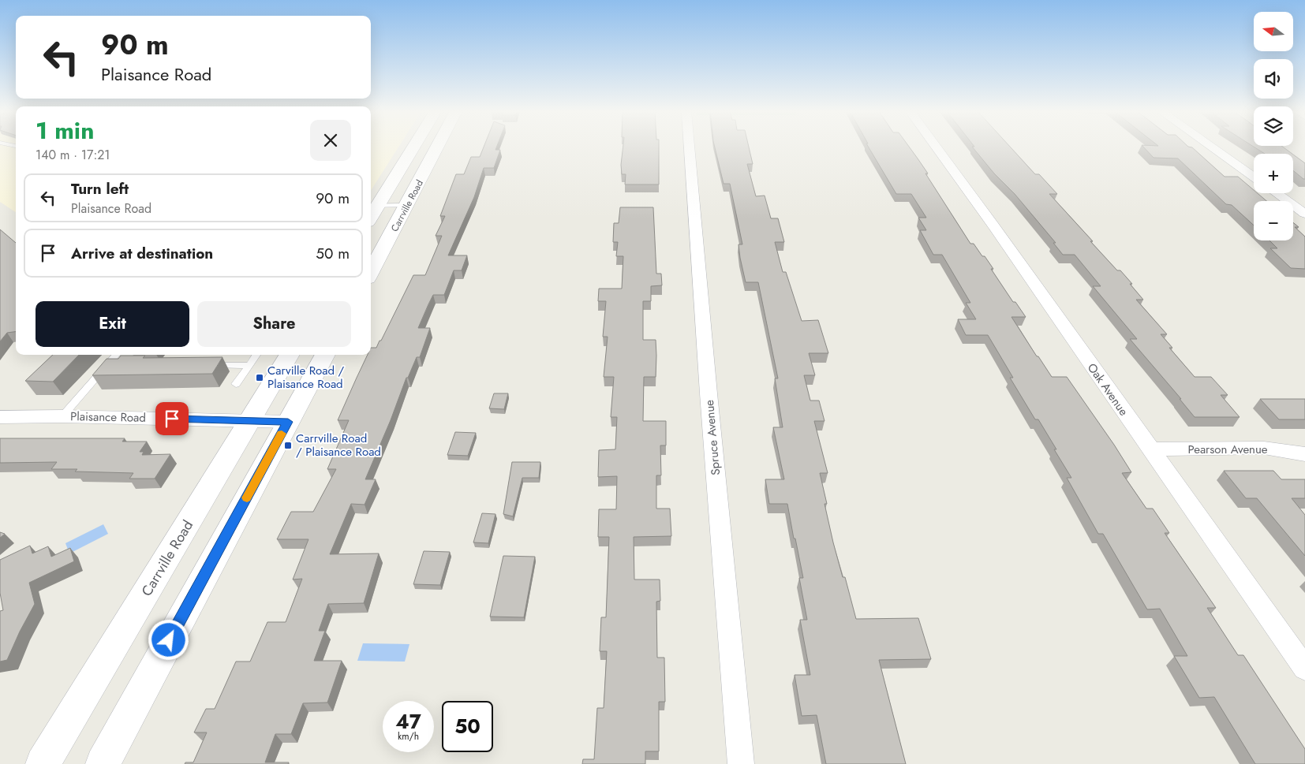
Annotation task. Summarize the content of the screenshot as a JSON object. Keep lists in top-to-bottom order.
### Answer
{
  "streets": {
    "main road": ["Carrville Road"],
    "street": [
      "Oak Avenue",
      "Plaisance Road",
      "Spruce Avenue",
      "Pearson Avenue"
    ]
  },
  "crossings": [
    ["Carrville Road", "Plaisance Road"],
    ["Oak Avenue", "Pearson Avenue"]
  ],
  "places": {
    "transit": ["Carville Road / Plaisance Road", "Carrville Road / Plaisance Road"]
  },
  "north": "left",
  "page": {
    "map_buttons": ["+", "−"],
    "turn": ["90 m", "Plaisance Road"],
    "heading": ["1 min", "140 m · 17:21"],
    "list": [
      {
        "name": "Turn left",
        "note": "Plaisance Road",
        "value": "90 m"
      },
      {
        "name": "Arrive at destination",
        "value": "50 m"
      }
    ],
    "buttons": ["Exit", "Share"],
    "speed": "47 km/h",
    "limit": "50"
  }
}
